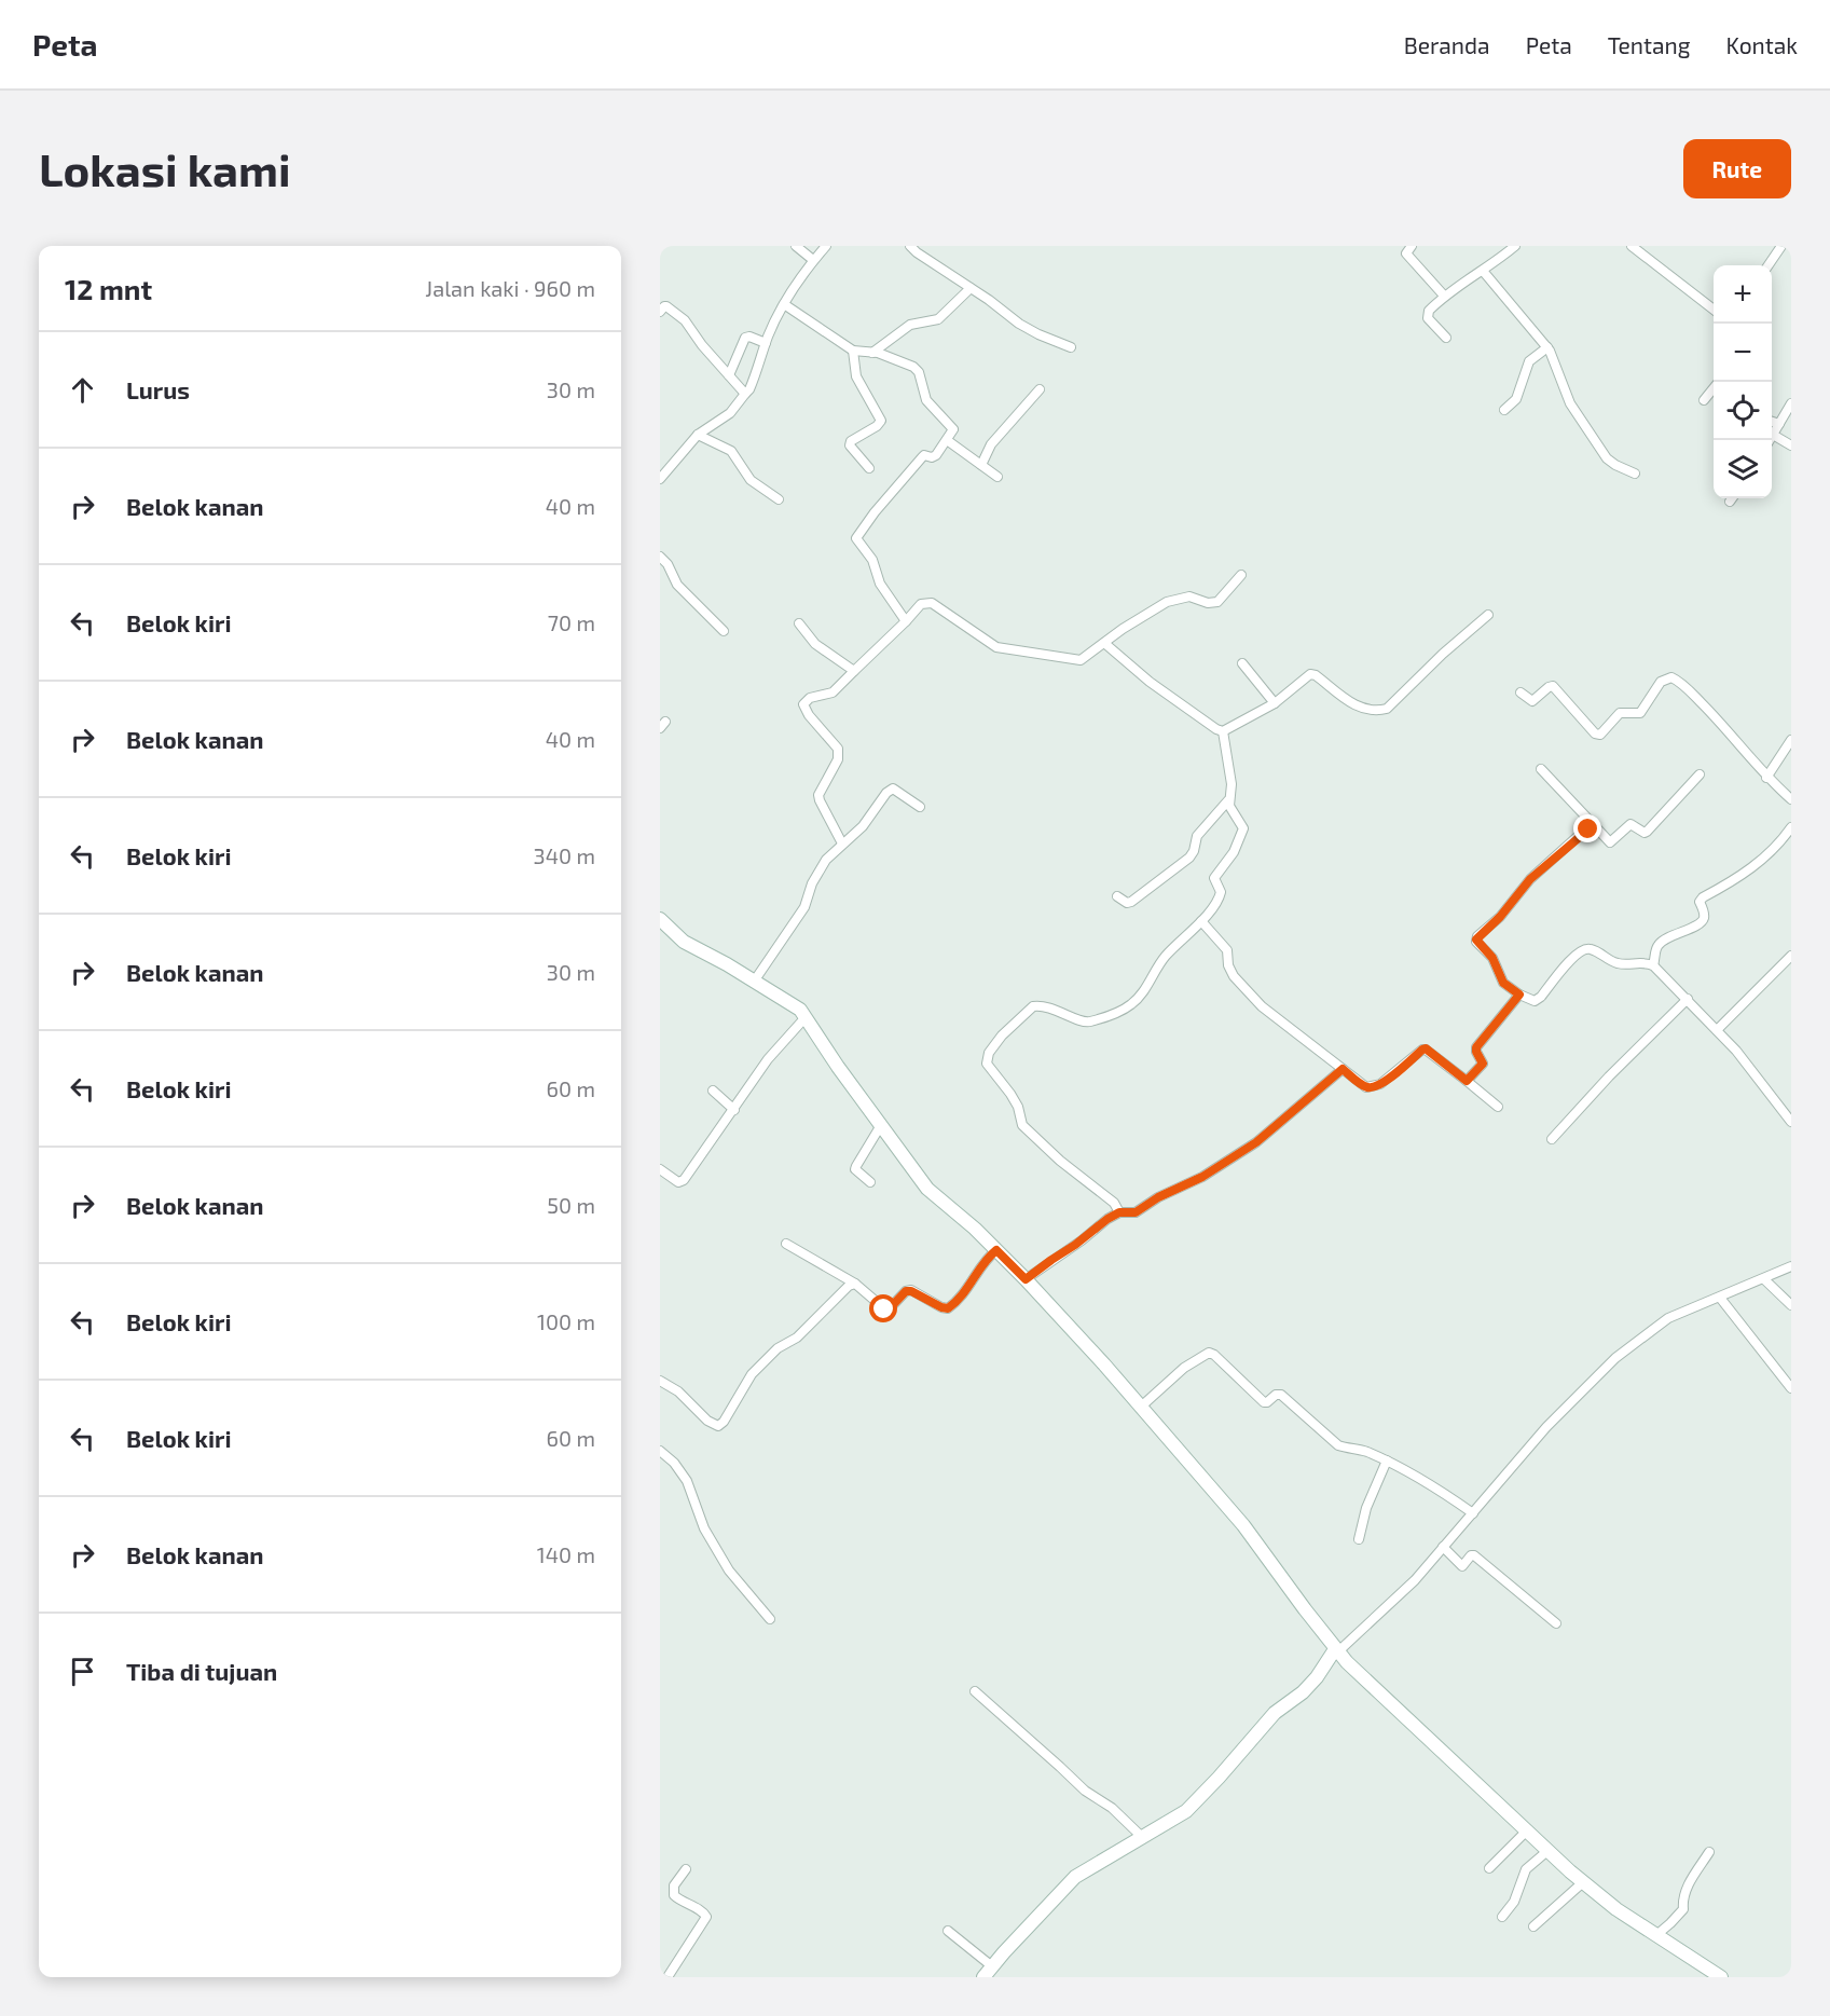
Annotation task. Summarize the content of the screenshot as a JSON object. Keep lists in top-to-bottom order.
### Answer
{
  "page": {
    "header": "Peta",
    "nav": [
      "Beranda",
      "Peta",
      "Tentang",
      "Kontak"
    ],
    "buttons": "Rute",
    "title": "Lokasi kami",
    "heading": ["12 mnt", "Jalan kaki · 960 m"],
    "map_buttons": ["+", "−"],
    "list": [
      ["Lurus", "30 m"],
      ["Belok kanan", "40 m"],
      ["Belok kiri", "70 m"],
      ["Belok kanan", "40 m"],
      ["Belok kiri", "340 m"],
      ["Belok kanan", "30 m"],
      ["Belok kiri", "60 m"],
      ["Belok kanan", "50 m"],
      ["Belok kiri", "100 m"],
      ["Belok kiri", "60 m"],
      ["Belok kanan", "140 m"],
      "Tiba di tujuan"
    ]
  }
}
